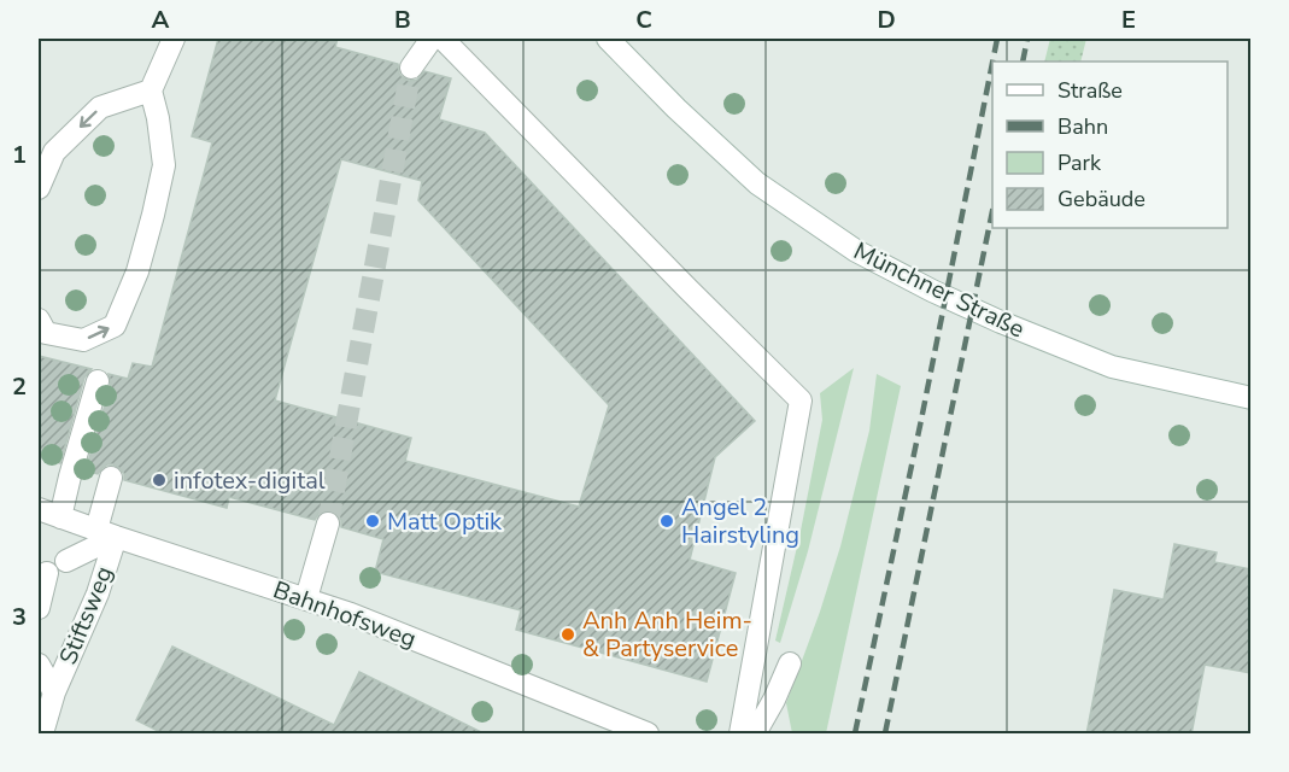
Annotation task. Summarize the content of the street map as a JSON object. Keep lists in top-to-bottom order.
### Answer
{
  "streets": {
    "street": ["Münchner Straße", "Bahnhofsweg", "Stiftsweg"]
  },
  "crossings": [
    ["Bahnhofsweg", "Stiftsweg"]
  ],
  "places": [
    "infotex-digital",
    "Matt Optik",
    "Angel 2 Hairstyling",
    "Anh Anh Heim- & Partyservice"
  ],
  "legend": [
    "Straße",
    "Bahn",
    "Park",
    "Gebäude"
  ],
  "grid": {
    "columns": [
      "A",
      "B",
      "C",
      "D",
      "E"
    ],
    "rows": ["1", "2", "3"]
  }
}
